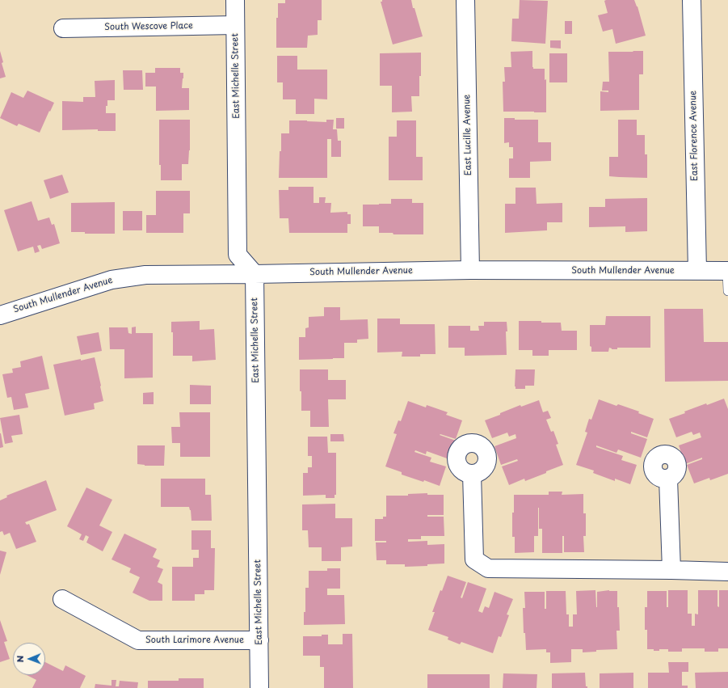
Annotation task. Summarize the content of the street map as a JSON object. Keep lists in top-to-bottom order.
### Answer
{
  "streets": {
    "street": [
      "South Wescove Place",
      "East Michelle Street",
      "East Lucille Avenue",
      "East Florence Avenue",
      "South Mullender Avenue",
      "South Larimore Avenue"
    ]
  },
  "crossings": [
    ["South Wescove Place", "East Michelle Street"],
    ["East Michelle Street", "South Mullender Avenue"],
    ["East Michelle Street", "South Larimore Avenue"],
    ["East Lucille Avenue", "South Mullender Avenue"],
    ["East Florence Avenue", "South Mullender Avenue"]
  ],
  "north": "left"
}
